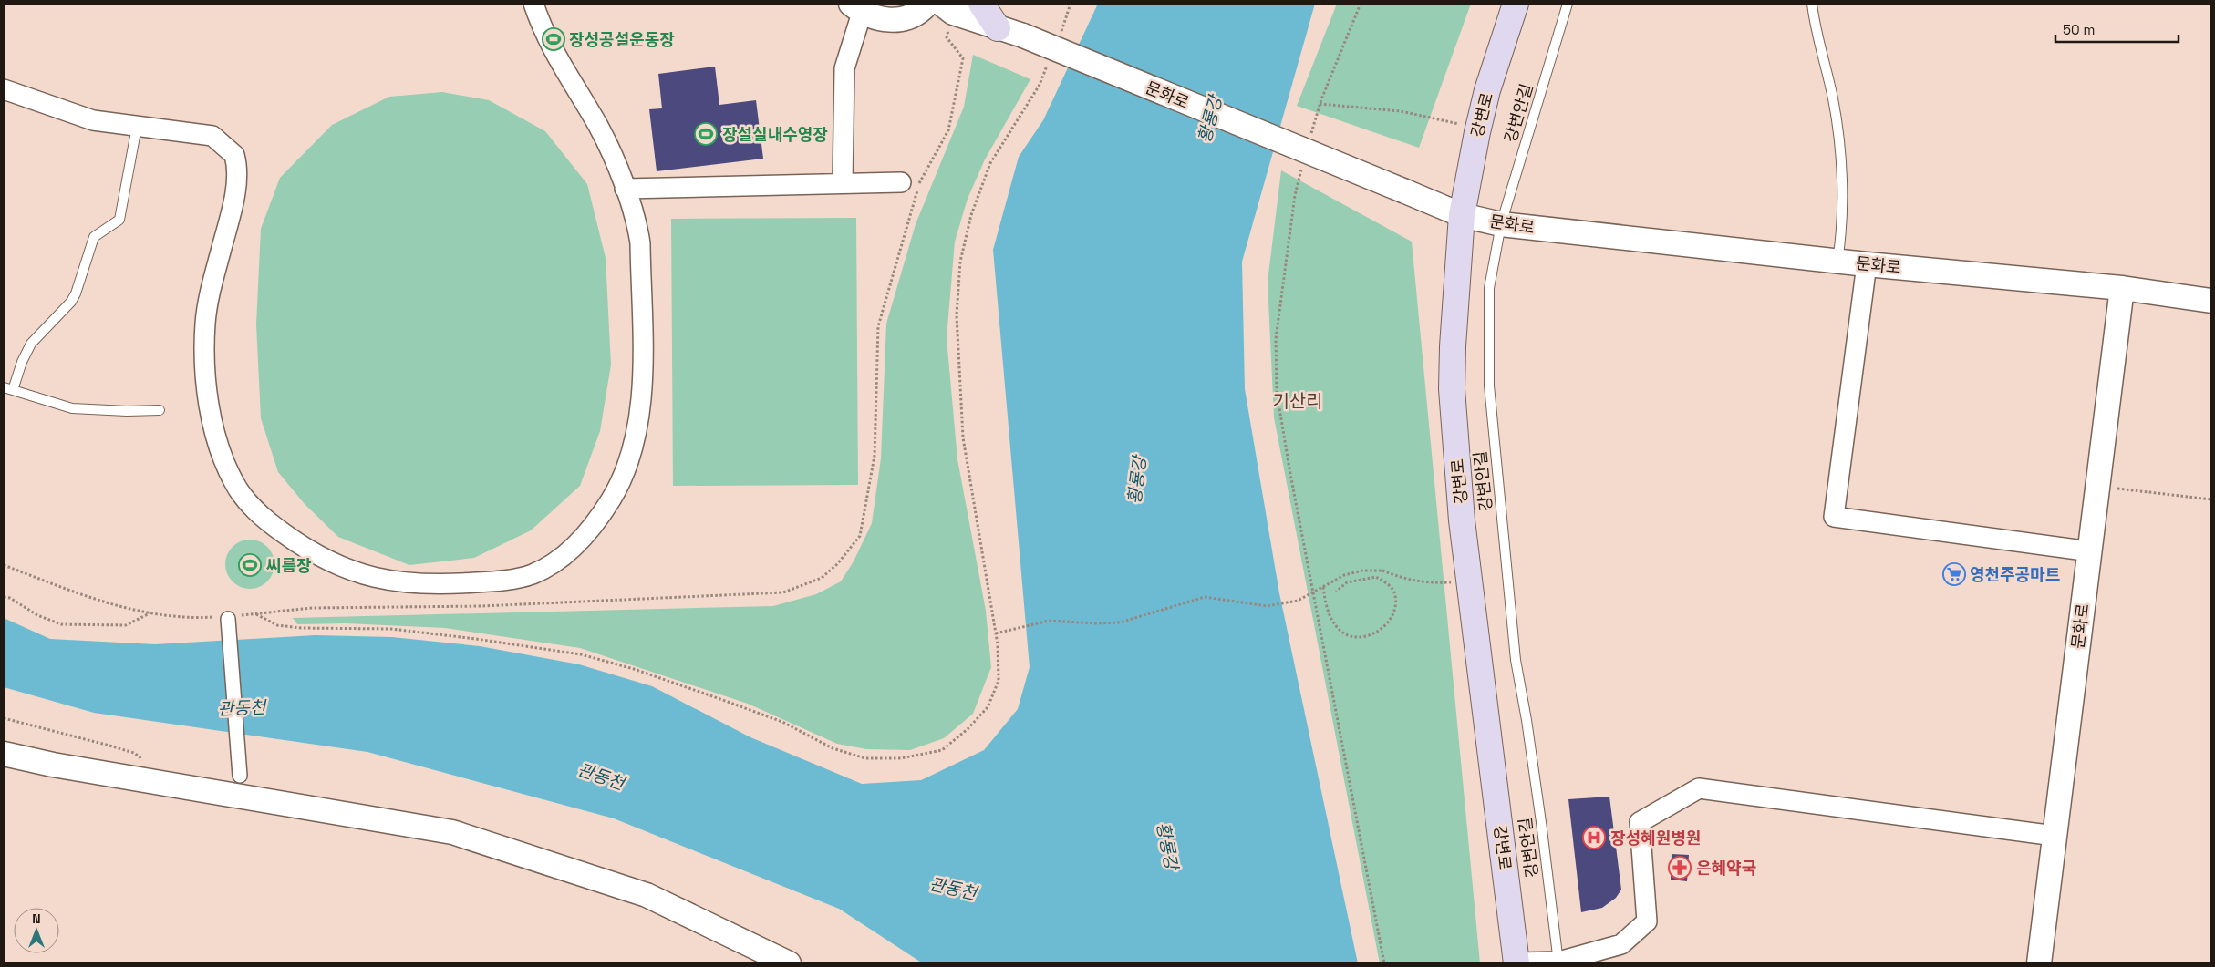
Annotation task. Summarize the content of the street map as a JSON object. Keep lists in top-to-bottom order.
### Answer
{
  "streets": {
    "main road": ["강변로"],
    "street": ["문화로"],
    "lane": ["강변안길"]
  },
  "crossings": [
    ["문화로", "강변안길"],
    ["문화로", "강변로"]
  ],
  "districts": ["기산리"],
  "water": ["황룡강", "관동천"],
  "places": {
    "sports": ["장성공설운동장", "장설실내수영장", "씨름장"],
    "supermarket": ["영천주공마트"],
    "hospital": ["장성혜원병원"],
    "pharmacy": ["은혜약국"]
  },
  "scale_bar": "50 m",
  "north": "top"
}
